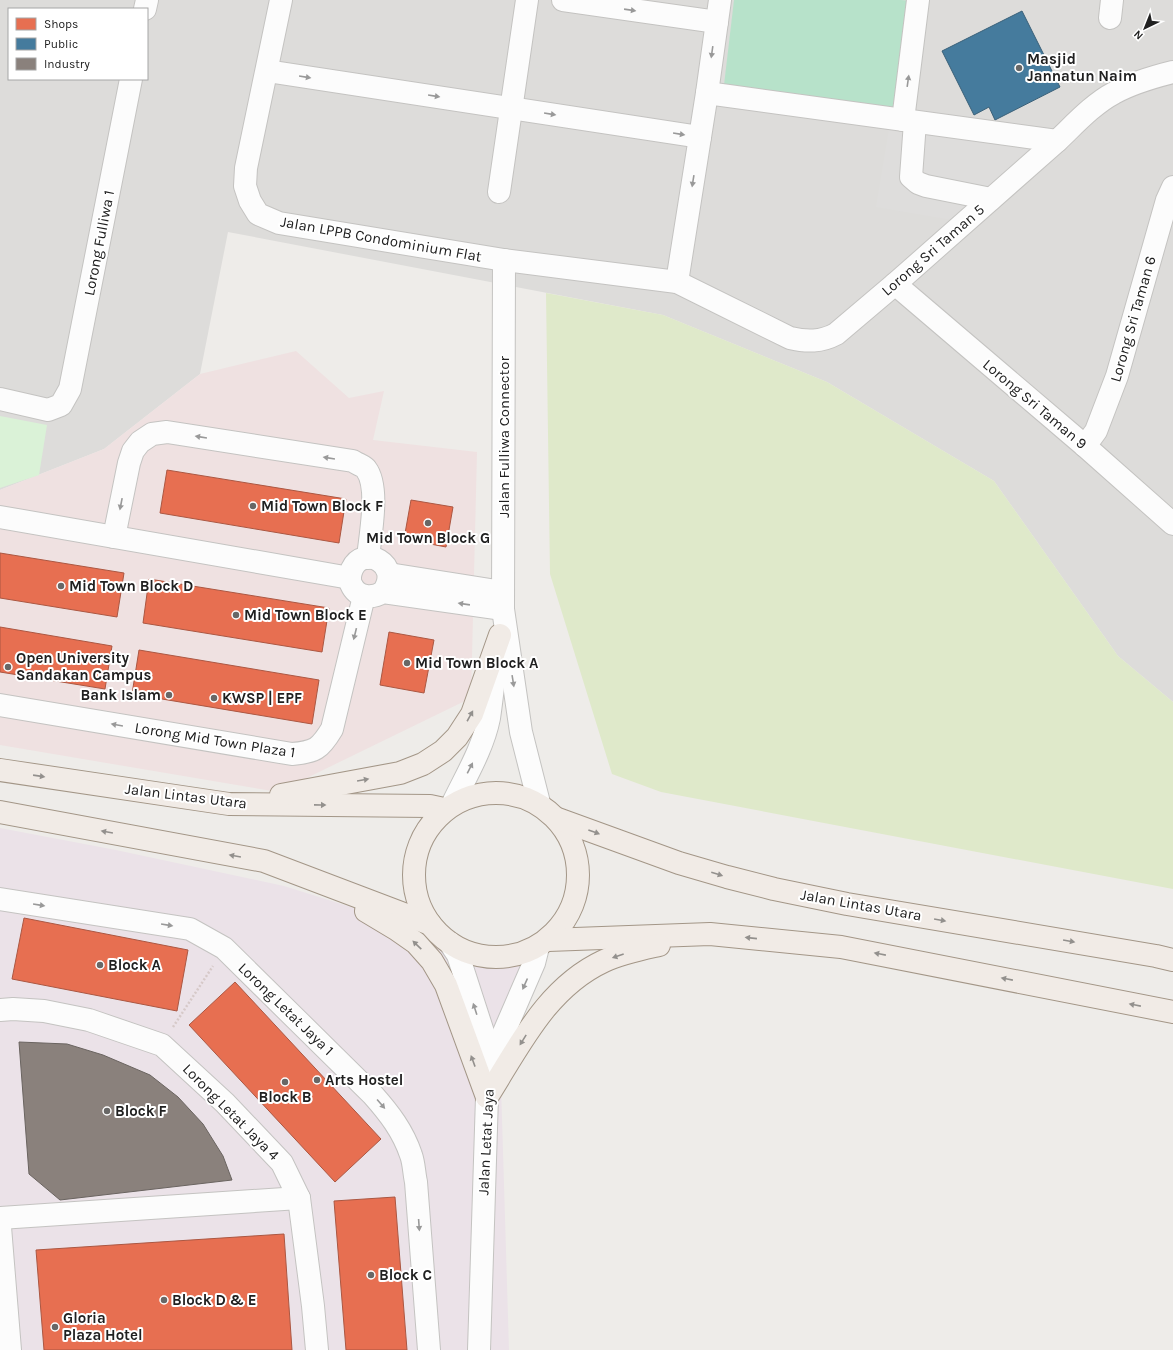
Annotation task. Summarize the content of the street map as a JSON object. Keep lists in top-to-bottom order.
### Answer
{
  "streets": {
    "main road": ["Jalan Lintas Utara"],
    "street": [
      "Jalan LPPB Condominium Flat",
      "Lorong Fulliwa 1",
      "Lorong Sri Taman 5",
      "Lorong Sri Taman 6",
      "Lorong Sri Taman 9",
      "Jalan Fulliwa Connector",
      "Lorong Mid Town Plaza 1",
      "Lorong Letat Jaya 1",
      "Lorong Letat Jaya 4",
      "Jalan Letat Jaya"
    ]
  },
  "crossings": [
    ["Jalan LPPB Condominium Flat", "Lorong Sri Taman 5"],
    ["Jalan LPPB Condominium Flat", "Jalan Fulliwa Connector"],
    ["Lorong Sri Taman 5", "Lorong Sri Taman 9"],
    ["Lorong Sri Taman 6", "Lorong Sri Taman 9"],
    ["Jalan Fulliwa Connector", "Jalan Lintas Utara"]
  ],
  "one_way": ["Lorong Letat Jaya 1"],
  "places": [
    "Masjid Jannatun Naim",
    "Mid Town Block F",
    "Mid Town Block G",
    "Mid Town Block D",
    "Mid Town Block E",
    "Mid Town Block A",
    "Open University Sandakan Campus",
    "Bank Islam",
    "KWSP | EPF",
    "Block A",
    "Arts Hostel",
    "Block B",
    "Block F",
    "Block C",
    "Block D & E",
    "Gloria Plaza Hotel"
  ],
  "legend": ["Shops", "Public", "Industry"],
  "north": "bottom left"
}
